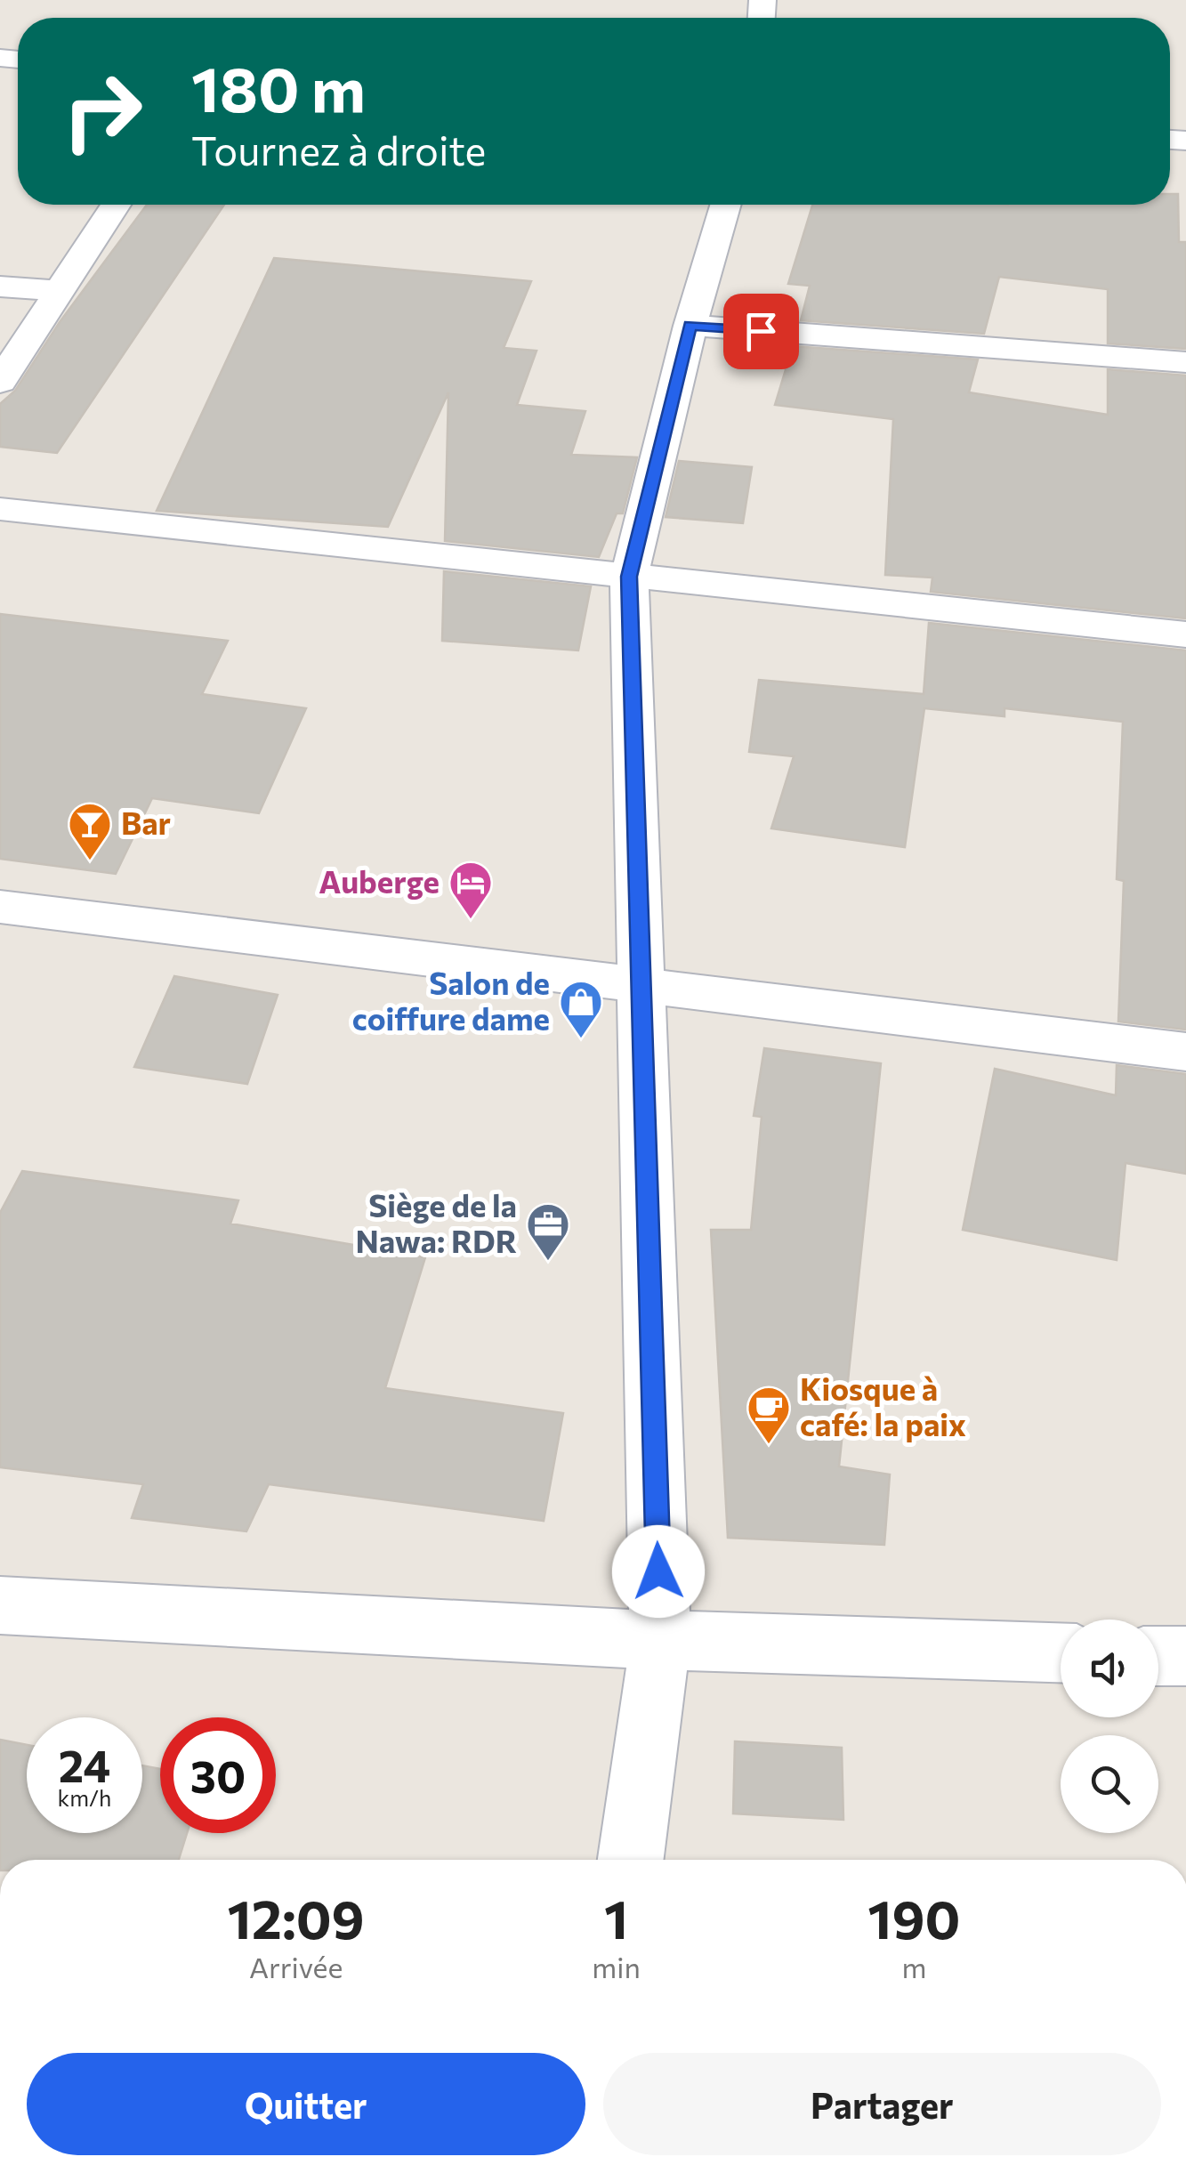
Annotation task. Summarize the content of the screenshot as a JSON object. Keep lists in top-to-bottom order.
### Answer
{
  "places": {
    "bar": ["Bar"],
    "hotel": ["Auberge"],
    "shop": ["Salon de coiffure dame"],
    "office": ["Siège de la Nawa: RDR"],
    "cafe": ["Kiosque à café: la paix"]
  },
  "page": {
    "turn": ["180 m", "Tournez à droite"],
    "speed": "24 km/h",
    "limit": "30",
    "eta": [
      "12:09",
      "Arrivée",
      "1",
      "min",
      "190",
      "m"
    ],
    "buttons": ["Quitter", "Partager"]
  }
}
